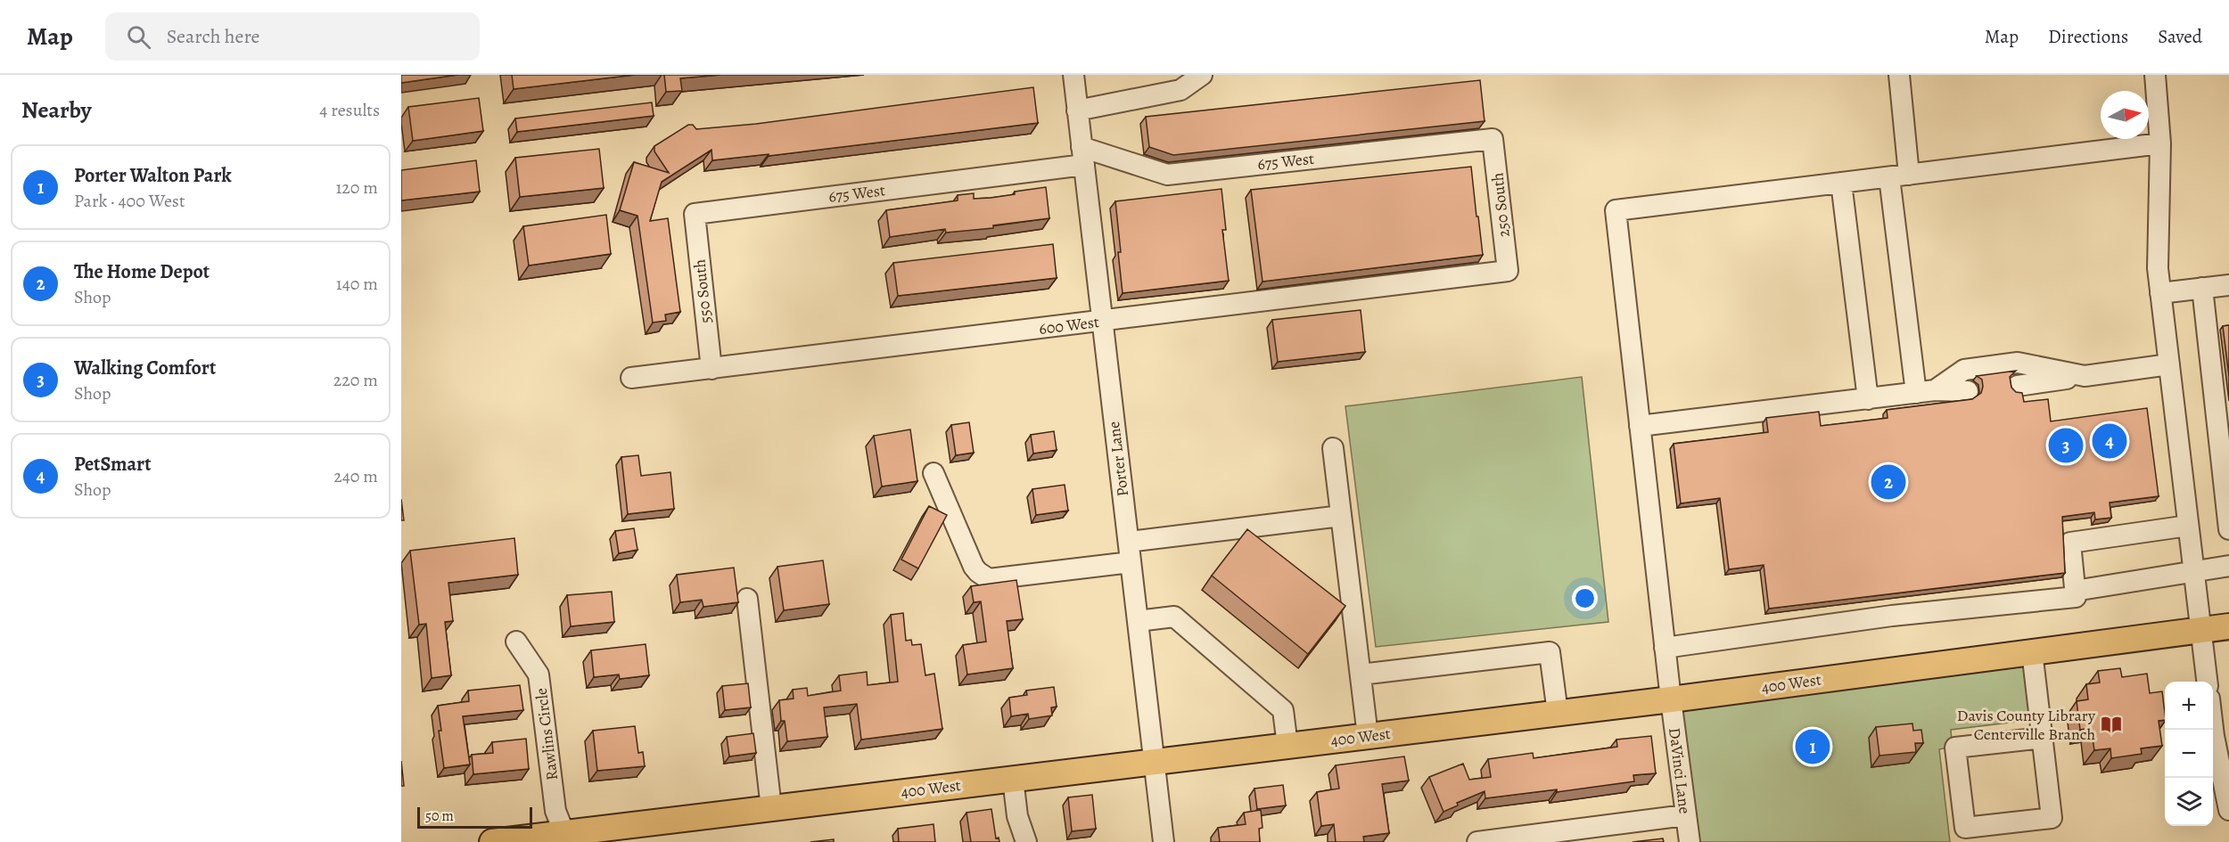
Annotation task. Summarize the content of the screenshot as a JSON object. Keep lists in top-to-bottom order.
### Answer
{
  "streets": {
    "main road": ["400 West"],
    "street": [
      "675 West",
      "250 South",
      "550 South",
      "600 West",
      "Porter Lane",
      "Rawlins Circle",
      "DaVinci Lane"
    ]
  },
  "crossings": [
    ["675 West", "250 South"],
    ["675 West", "550 South"],
    ["675 West", "Porter Lane"],
    ["250 South", "600 West"],
    ["550 South", "600 West"],
    ["600 West", "Porter Lane"],
    ["Porter Lane", "400 West"],
    ["400 West", "Rawlins Circle"],
    ["400 West", "DaVinci Lane"]
  ],
  "places": {
    "library": ["Davis County Library Centerville Branch"]
  },
  "scale_bar": "50 m",
  "north": "right",
  "page": {
    "header": "Map",
    "search": "Search here",
    "nav": ["Map", "Directions", "Saved"],
    "heading": ["Nearby", "4 results"],
    "list": [
      {
        "mark": "1",
        "name": "Porter Walton Park",
        "note": "Park · 400 West",
        "value": "120 m"
      },
      {
        "mark": "2",
        "name": "The Home Depot",
        "note": "Shop",
        "value": "140 m"
      },
      {
        "mark": "3",
        "name": "Walking Comfort",
        "note": "Shop",
        "value": "220 m"
      },
      {
        "mark": "4",
        "name": "PetSmart",
        "note": "Shop",
        "value": "240 m"
      }
    ],
    "pins": [
      "4",
      "3",
      "2",
      "1"
    ],
    "map_buttons": ["+", "−"],
    "scale": "50 m"
  }
}
